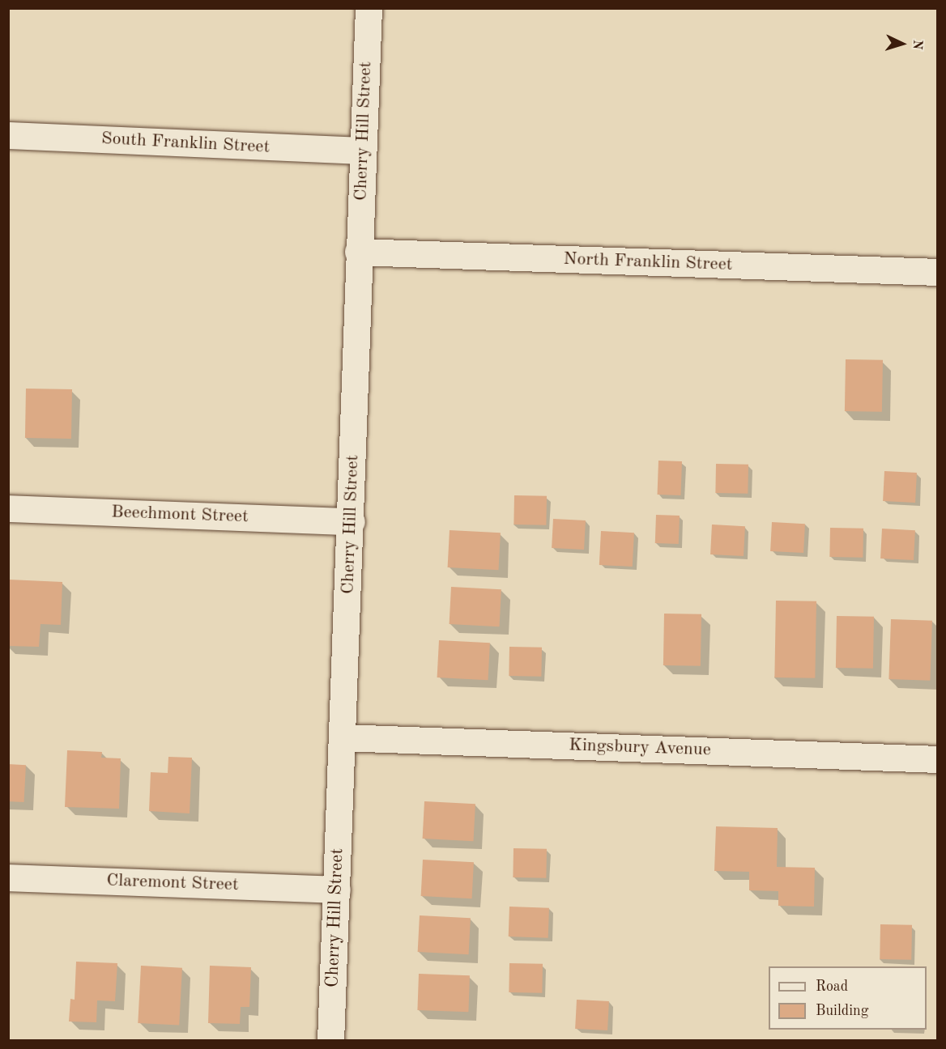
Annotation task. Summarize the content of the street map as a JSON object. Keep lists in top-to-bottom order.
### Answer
{
  "streets": {
    "street": [
      "Cherry Hill Street",
      "South Franklin Street",
      "North Franklin Street",
      "Beechmont Street",
      "Kingsbury Avenue",
      "Claremont Street"
    ]
  },
  "crossings": [
    ["Cherry Hill Street", "South Franklin Street"],
    ["Cherry Hill Street", "North Franklin Street"],
    ["Cherry Hill Street", "Beechmont Street"],
    ["Cherry Hill Street", "Kingsbury Avenue"],
    ["Cherry Hill Street", "Claremont Street"]
  ],
  "legend": ["Road", "Building"],
  "north": "right"
}
